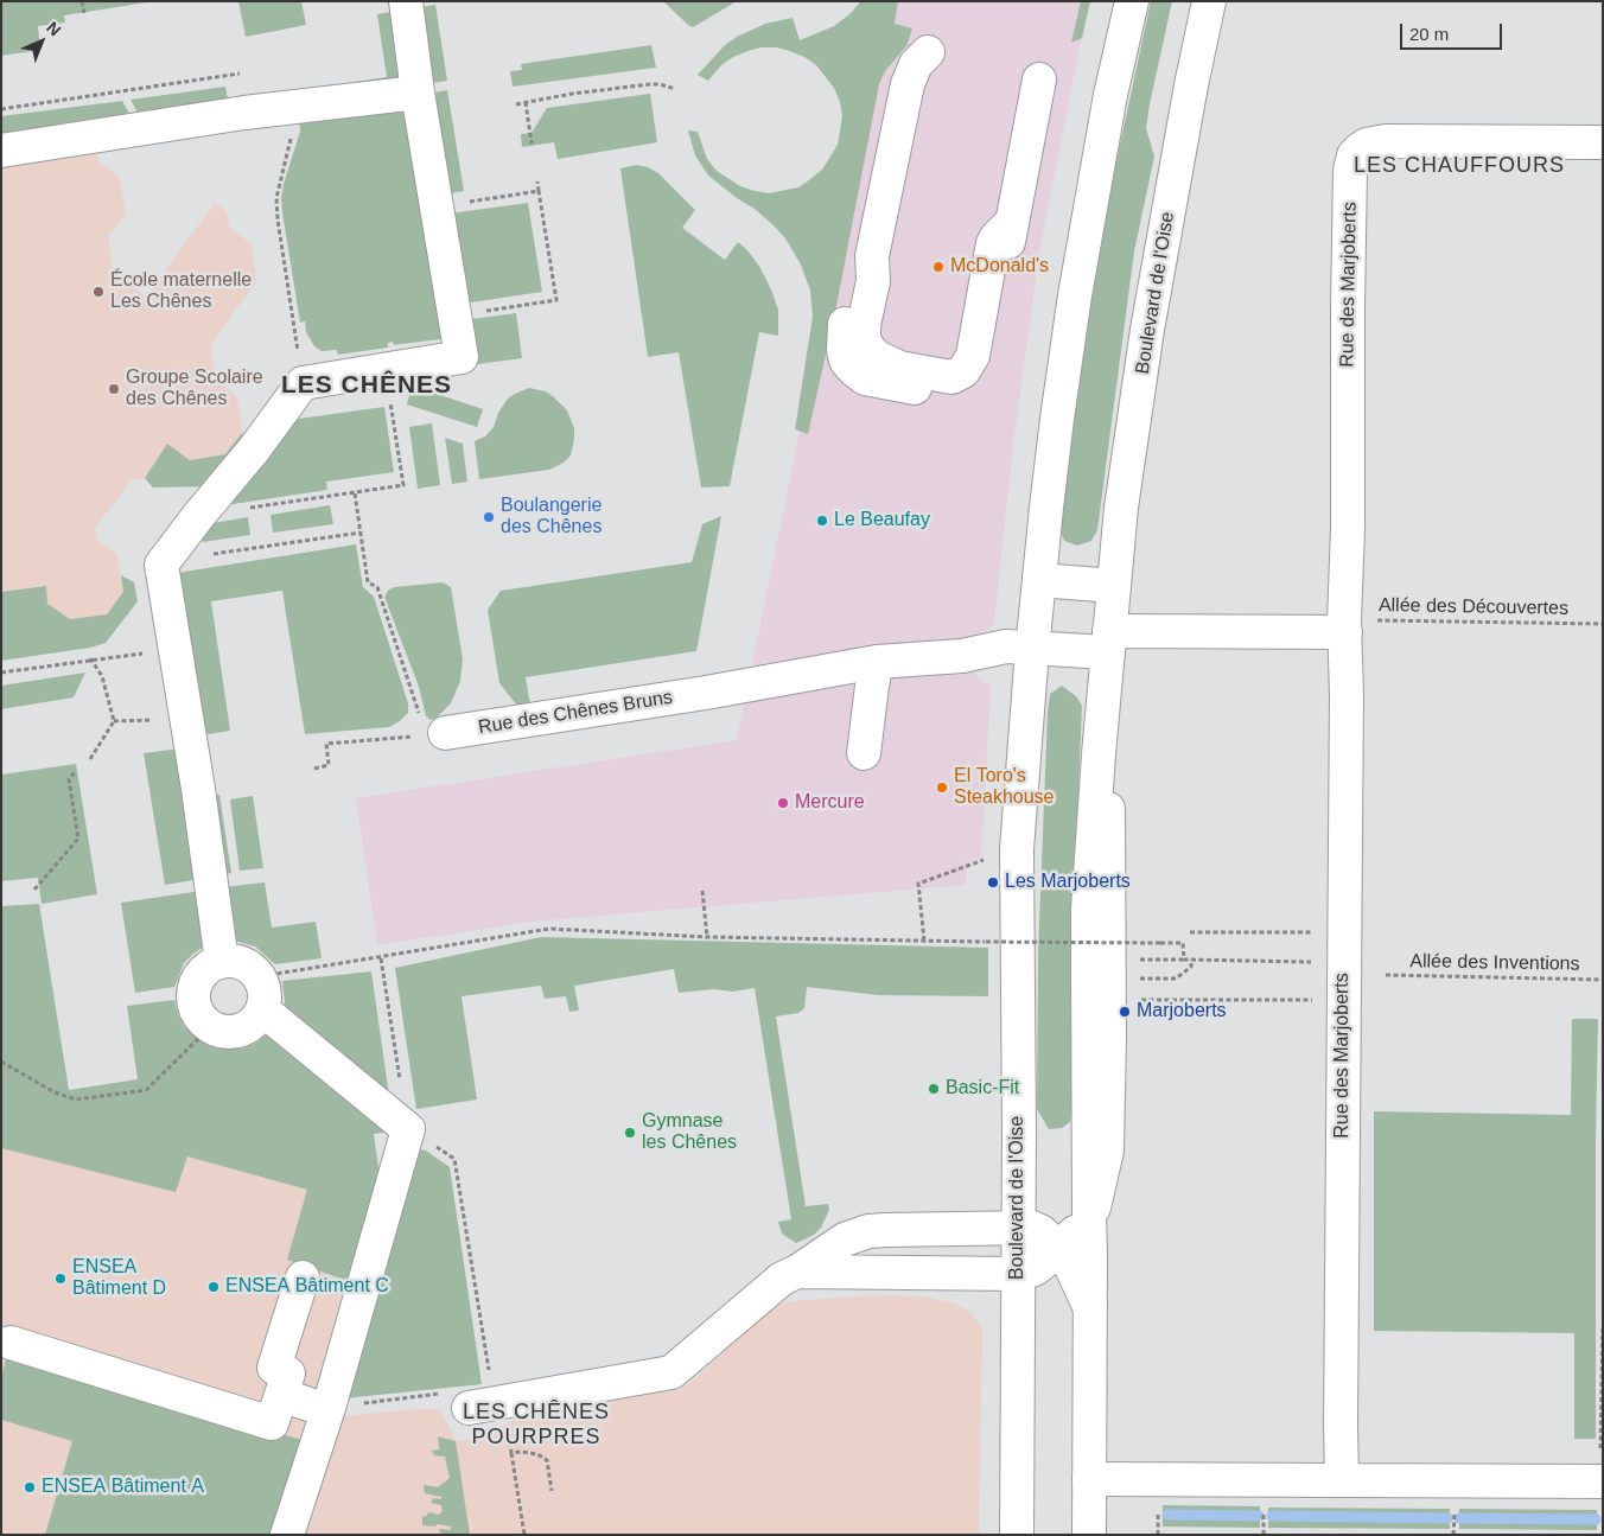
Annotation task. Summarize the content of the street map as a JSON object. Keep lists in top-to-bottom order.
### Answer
{
  "streets": {
    "street": ["Rue des Marjoberts", "Boulevard de l'Oise", "Rue des Chênes Bruns"],
    "path": ["Allée des Découvertes", "Allée des Inventions"]
  },
  "crossings": [
    ["Rue des Marjoberts", "Allée des Découvertes"],
    ["Boulevard de l'Oise", "Rue des Chênes Bruns"]
  ],
  "districts": ["LES CHAUFFOURS", "LES CHÊNES", "LES CHÊNES POURPRES"],
  "places": [
    "McDonald's",
    "École maternelle Les Chênes",
    "Groupe Scolaire des Chênes",
    "Boulangerie des Chênes",
    "Le Beaufay",
    "El Toro's Steakhouse",
    "Mercure",
    "Les Marjoberts",
    "Marjoberts",
    "Basic-Fit",
    "Gymnase les Chênes",
    "ENSEA Bâtiment D",
    "ENSEA Bâtiment C",
    "ENSEA Bâtiment A"
  ],
  "scale_bar": "20 m",
  "north": "top right"
}
